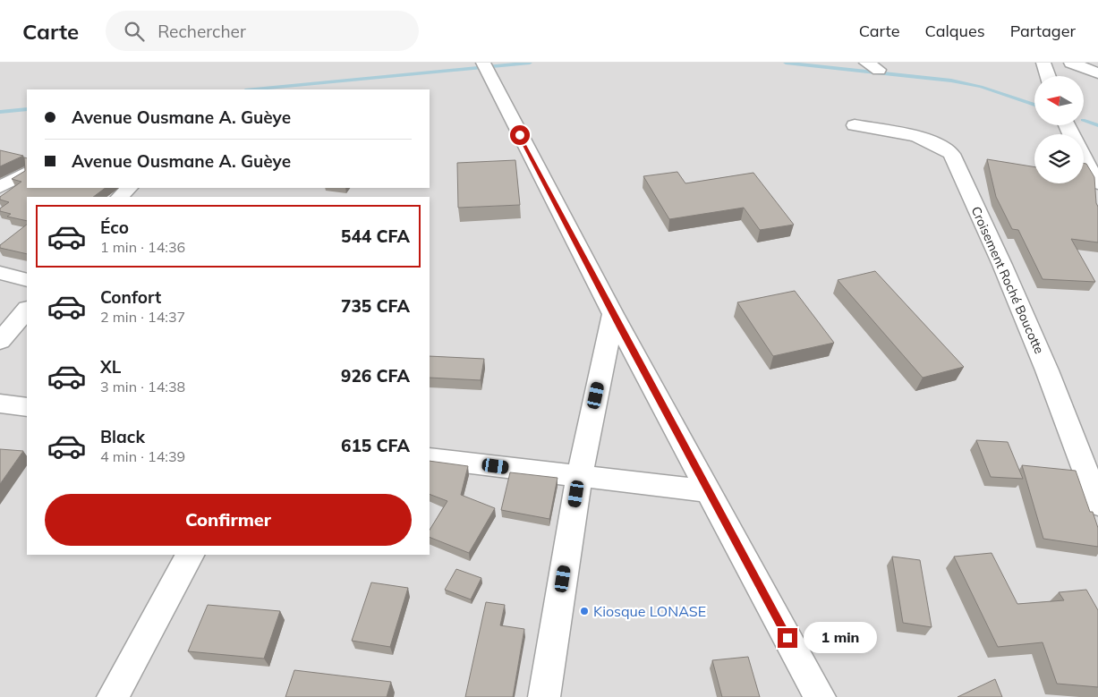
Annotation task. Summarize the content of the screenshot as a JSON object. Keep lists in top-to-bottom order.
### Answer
{
  "streets": {
    "street": ["Croisement Roché Boucotte"]
  },
  "places": ["Kiosque LONASE"],
  "north": "left",
  "page": {
    "header": "Carte",
    "search": "Rechercher",
    "nav": ["Carte", "Calques", "Partager"],
    "banner": ["Avenue Ousmane A. Guèye", "Avenue Ousmane A. Guèye"],
    "list": [
      {
        "name": "Éco",
        "note": "1 min · 14:36",
        "value": "544 CFA"
      },
      {
        "name": "Confort",
        "note": "2 min · 14:37",
        "value": "735 CFA"
      },
      {
        "name": "XL",
        "note": "3 min · 14:38",
        "value": "926 CFA"
      },
      {
        "name": "Black",
        "note": "4 min · 14:39",
        "value": "615 CFA"
      }
    ],
    "buttons": "Confirmer",
    "bubble": "1 min"
  }
}
